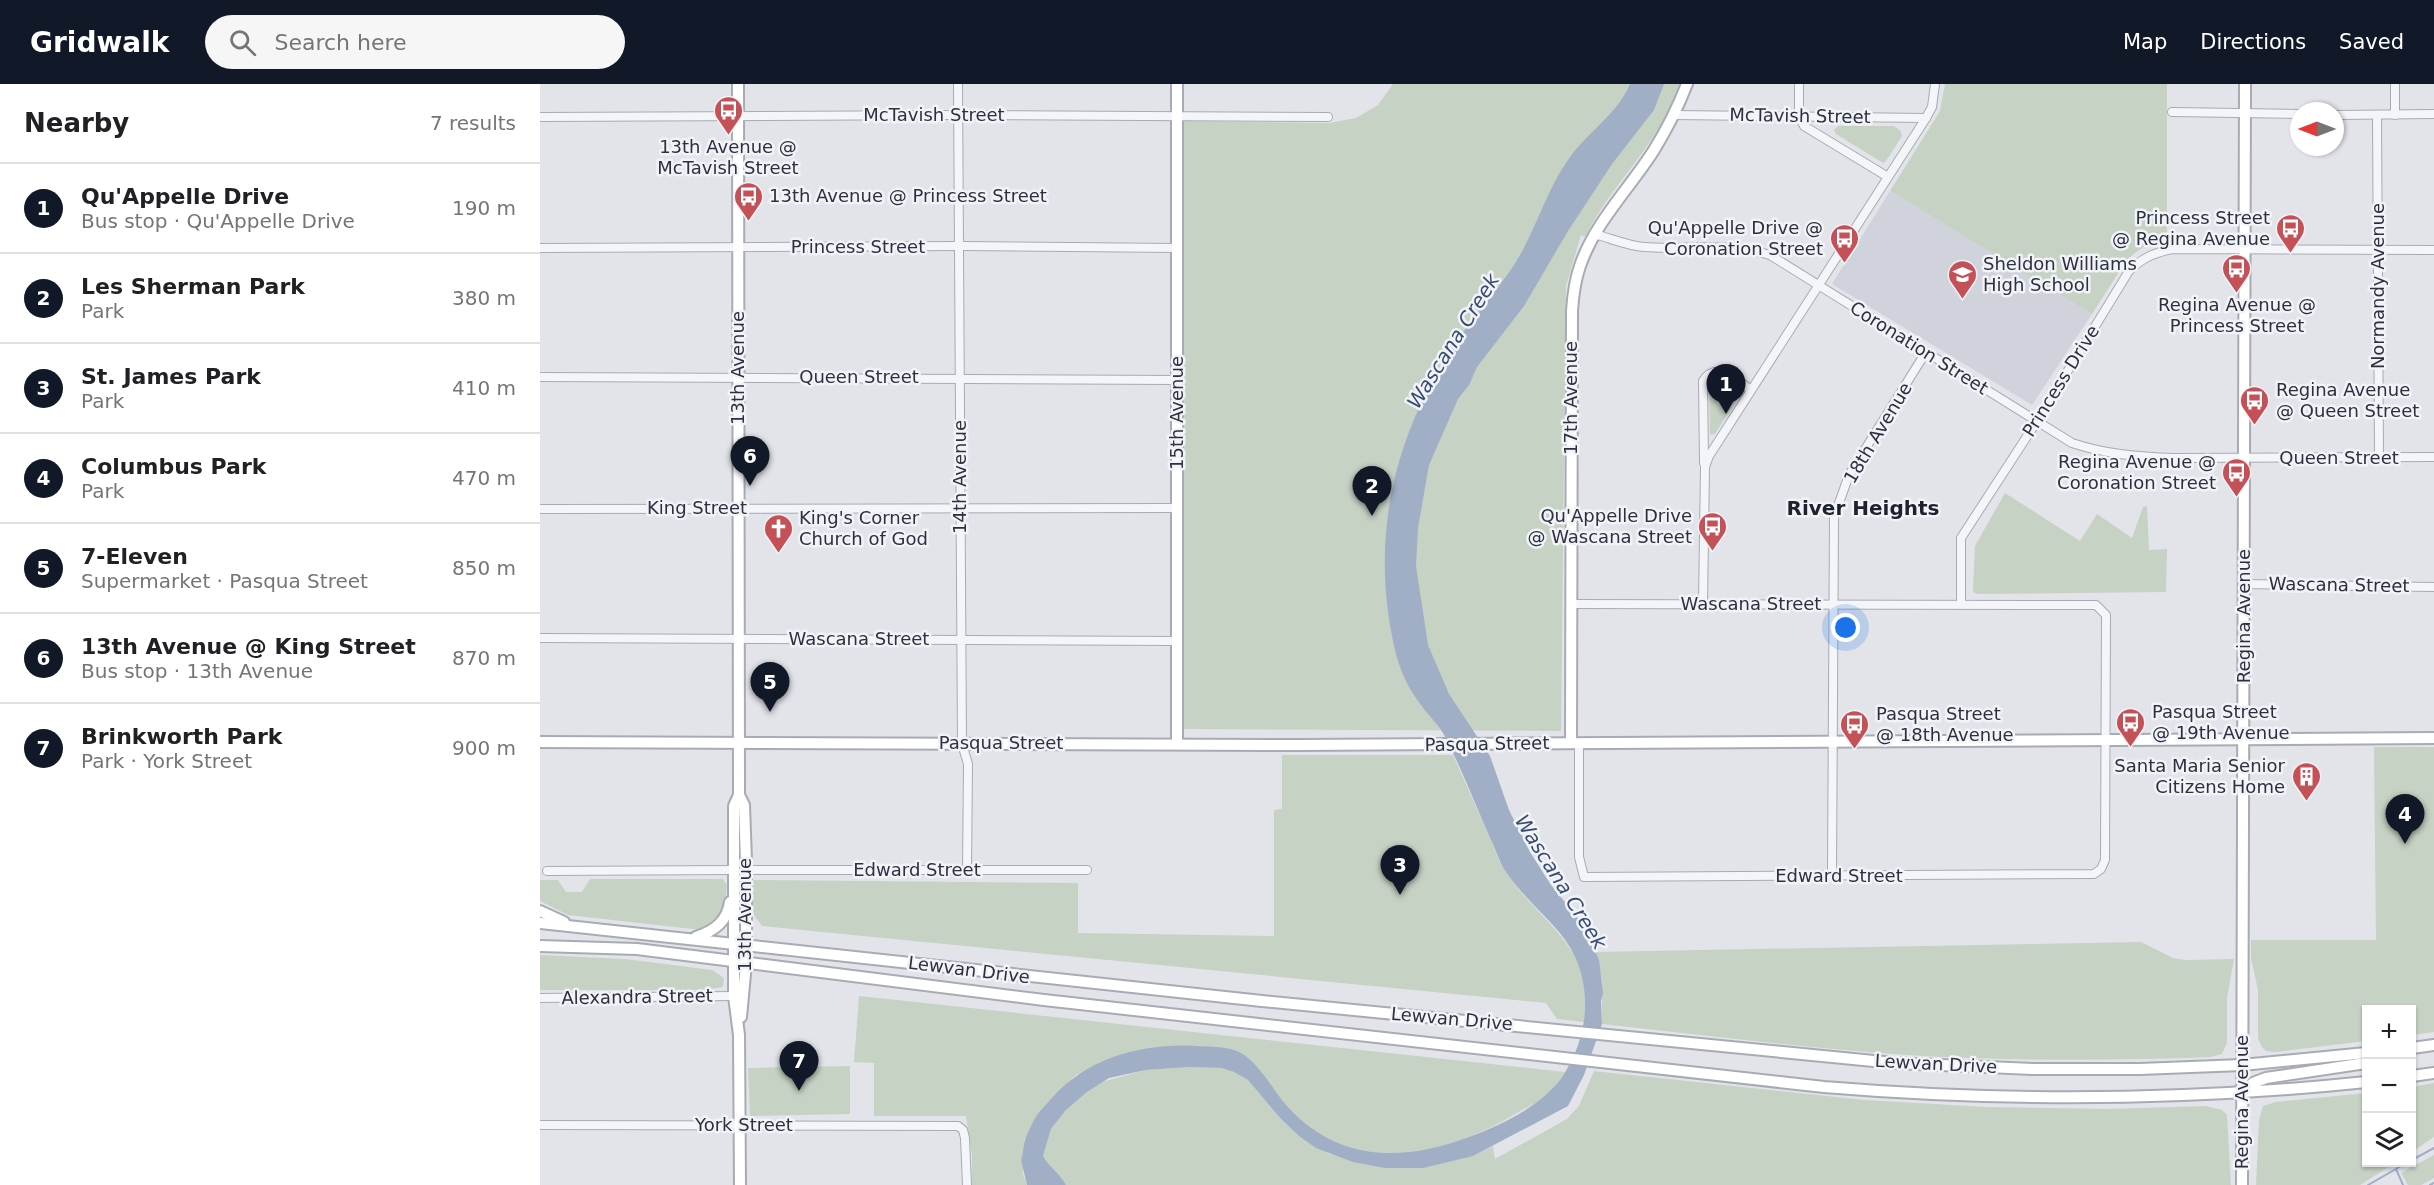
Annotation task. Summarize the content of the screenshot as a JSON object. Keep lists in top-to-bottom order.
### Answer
{
  "streets": {
    "street": [
      "McTavish Street",
      "Princess Street",
      "Normandy Avenue",
      "Coronation Street",
      "13th Avenue",
      "Queen Street",
      "Princess Drive",
      "17th Avenue",
      "15th Avenue",
      "18th Avenue",
      "14th Avenue",
      "King Street",
      "Wascana Street",
      "Regina Avenue",
      "Pasqua Street",
      "Edward Street",
      "Lewvan Drive",
      "Alexandra Street",
      "York Street"
    ]
  },
  "crossings": [
    ["McTavish Street", "13th Avenue"],
    ["McTavish Street", "17th Avenue"],
    ["McTavish Street", "15th Avenue"],
    ["McTavish Street", "14th Avenue"],
    ["Princess Street", "13th Avenue"],
    ["Princess Street", "15th Avenue"],
    ["Princess Street", "14th Avenue"],
    ["Normandy Avenue", "Queen Street"],
    ["Coronation Street", "Queen Street"],
    ["Coronation Street", "Princess Drive"],
    ["Coronation Street", "17th Avenue"],
    ["Coronation Street", "18th Avenue"],
    ["Coronation Street", "Regina Avenue"],
    ["13th Avenue", "Queen Street"],
    ["13th Avenue", "King Street"],
    ["13th Avenue", "Wascana Street"],
    ["13th Avenue", "Pasqua Street"],
    ["13th Avenue", "Edward Street"],
    ["13th Avenue", "Lewvan Drive"],
    ["13th Avenue", "Alexandra Street"],
    ["13th Avenue", "York Street"],
    ["Queen Street", "15th Avenue"],
    ["Queen Street", "14th Avenue"],
    ["Queen Street", "Regina Avenue"],
    ["Princess Drive", "Wascana Street"],
    ["Princess Drive", "Regina Avenue"],
    ["17th Avenue", "Wascana Street"],
    ["17th Avenue", "Pasqua Street"],
    ["17th Avenue", "Edward Street"],
    ["15th Avenue", "King Street"],
    ["15th Avenue", "Wascana Street"],
    ["15th Avenue", "Pasqua Street"],
    ["18th Avenue", "Wascana Street"],
    ["18th Avenue", "Pasqua Street"],
    ["18th Avenue", "Edward Street"],
    ["14th Avenue", "King Street"],
    ["14th Avenue", "Wascana Street"],
    ["14th Avenue", "Pasqua Street"],
    ["14th Avenue", "Edward Street"],
    ["Wascana Street", "Regina Avenue"],
    ["Wascana Street", "Pasqua Street"],
    ["Wascana Street", "Edward Street"],
    ["Regina Avenue", "Pasqua Street"],
    ["Regina Avenue", "Lewvan Drive"],
    ["Pasqua Street", "Edward Street"]
  ],
  "districts": ["River Heights"],
  "water": ["Wascana Creek"],
  "places": {
    "bus stop": [
      "13th Avenue @ McTavish Street",
      "13th Avenue @ Princess Street",
      "Princess Street @ Regina Avenue",
      "Qu'Appelle Drive @ Coronation Street",
      "Regina Avenue @ Princess Street",
      "Regina Avenue @ Queen Street",
      "Regina Avenue @ Coronation Street",
      "Qu'Appelle Drive @ Wascana Street",
      "Pasqua Street @ 19th Avenue",
      "Pasqua Street @ 18th Avenue"
    ],
    "school or university": ["Sheldon Williams High School"],
    "church": ["King's Corner Church of God"],
    "building": ["Santa Maria Senior Citizens Home"]
  },
  "north": "left",
  "page": {
    "header": "Gridwalk",
    "search": "Search here",
    "nav": ["Map", "Directions", "Saved"],
    "heading": ["Nearby", "7 results"],
    "list": [
      {
        "mark": "1",
        "name": "Qu'Appelle Drive",
        "note": "Bus stop · Qu'Appelle Drive",
        "value": "190 m"
      },
      {
        "mark": "2",
        "name": "Les Sherman Park",
        "note": "Park",
        "value": "380 m"
      },
      {
        "mark": "3",
        "name": "St. James Park",
        "note": "Park",
        "value": "410 m"
      },
      {
        "mark": "4",
        "name": "Columbus Park",
        "note": "Park",
        "value": "470 m"
      },
      {
        "mark": "5",
        "name": "7-Eleven",
        "note": "Supermarket · Pasqua Street",
        "value": "850 m"
      },
      {
        "mark": "6",
        "name": "13th Avenue @ King Street",
        "note": "Bus stop · 13th Avenue",
        "value": "870 m"
      },
      {
        "mark": "7",
        "name": "Brinkworth Park",
        "note": "Park · York Street",
        "value": "900 m"
      }
    ],
    "pins": [
      "1",
      "6",
      "2",
      "5",
      "4",
      "3",
      "7"
    ],
    "map_buttons": ["+", "−"]
  }
}
